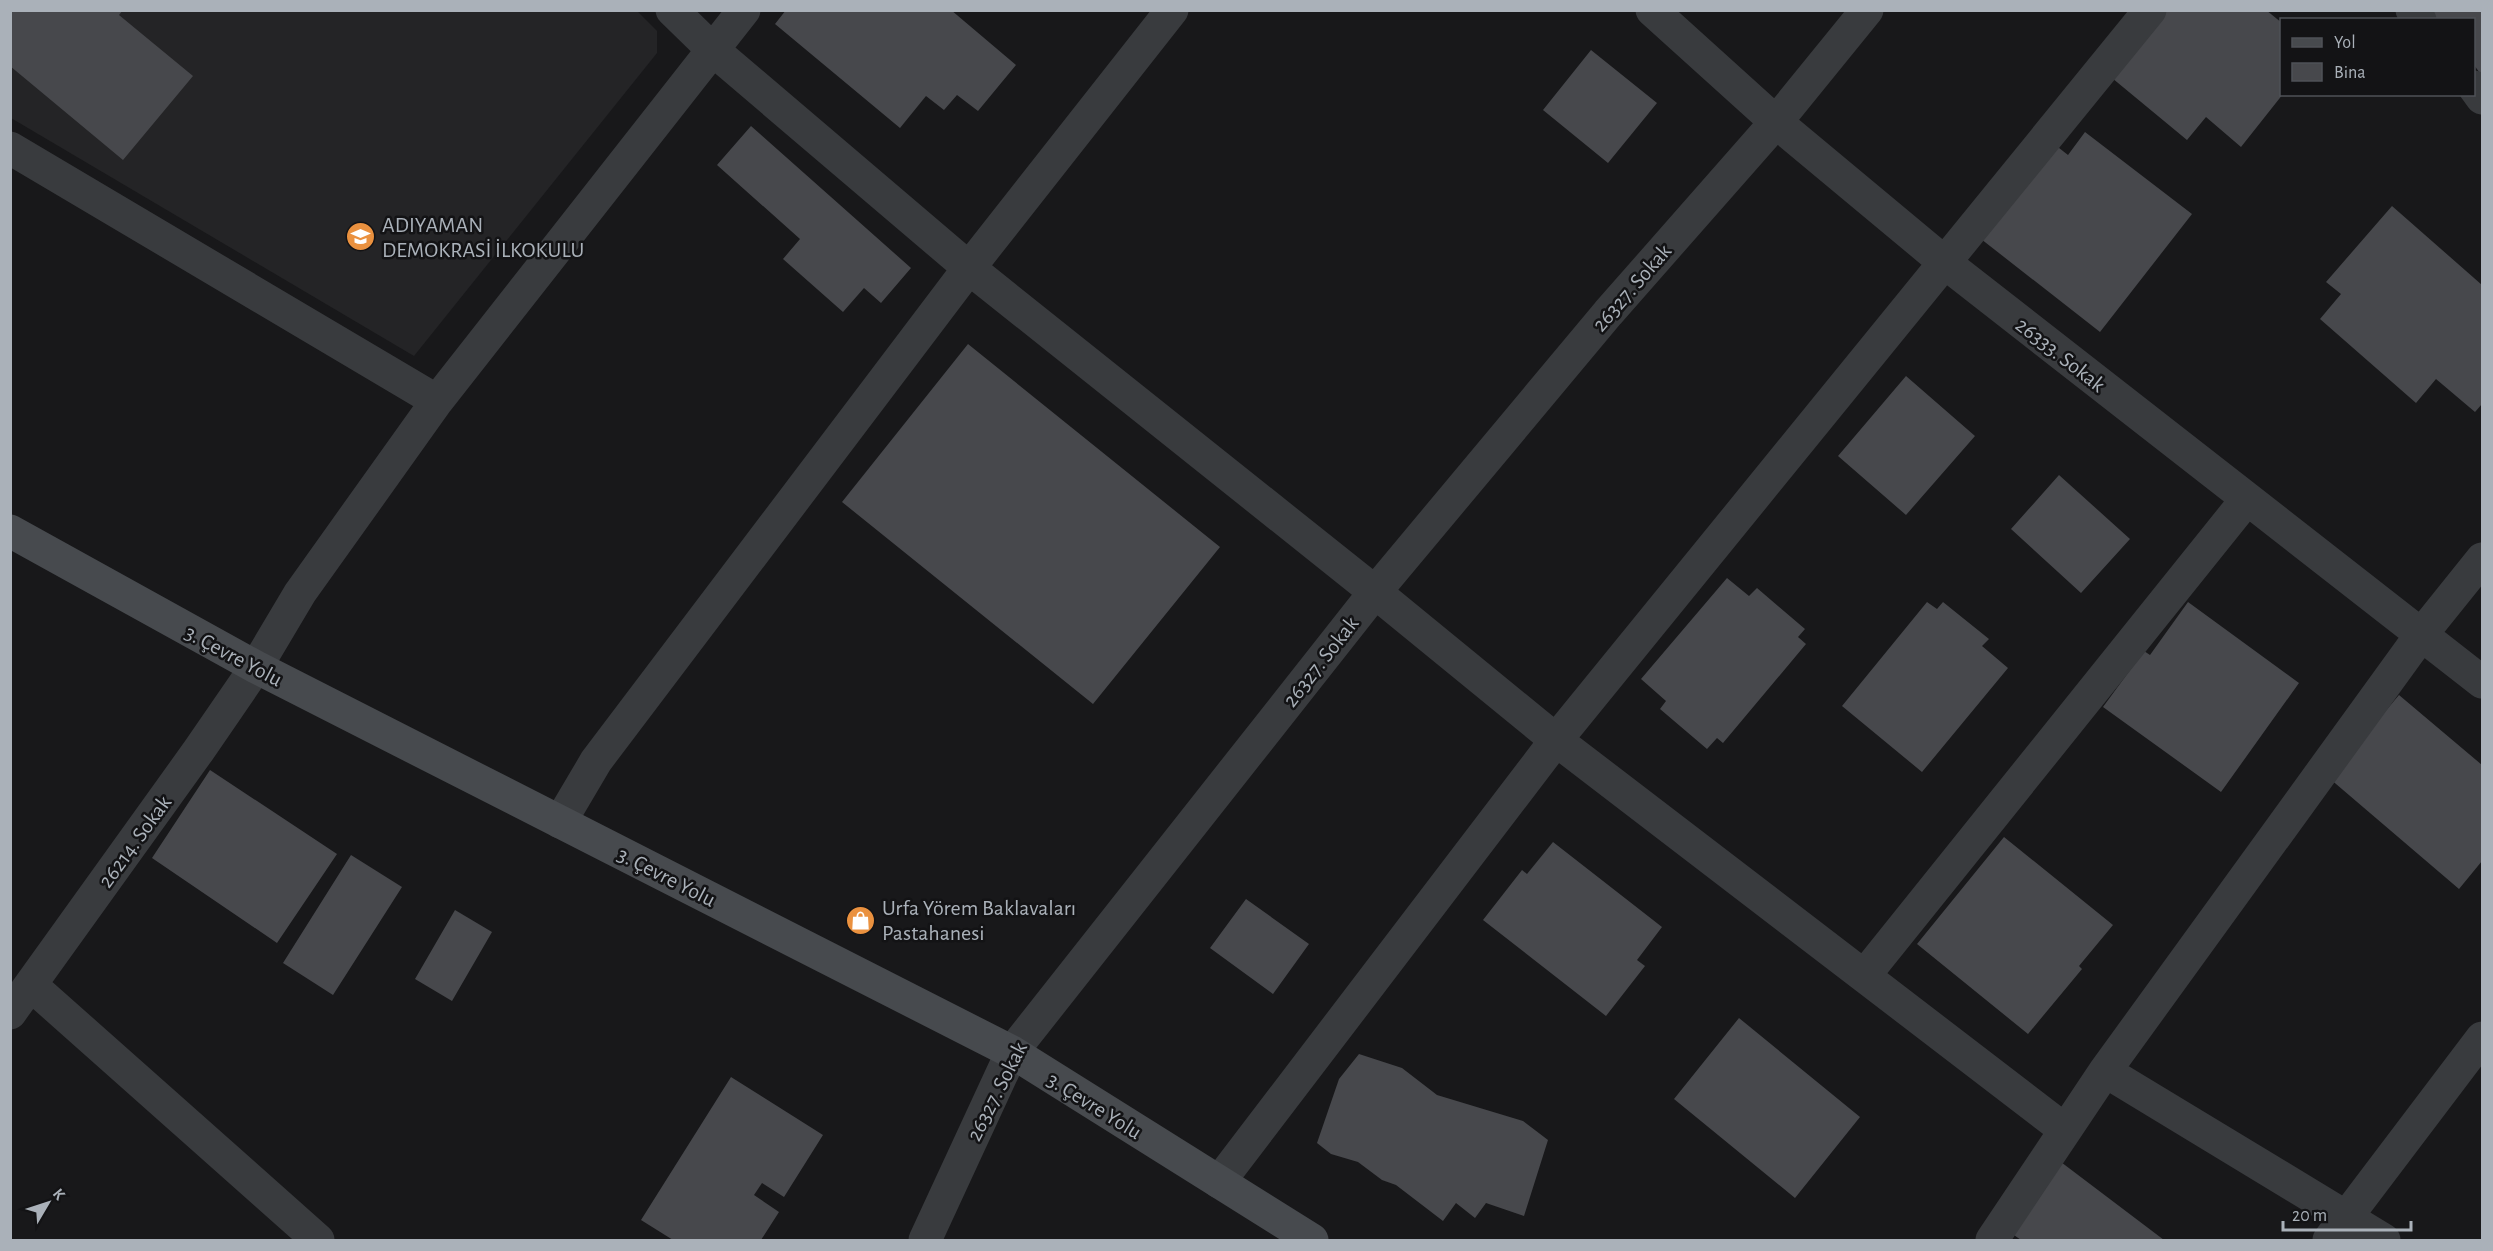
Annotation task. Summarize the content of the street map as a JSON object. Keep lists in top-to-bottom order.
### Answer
{
  "streets": {
    "main road": ["3. Çevre Yolu"],
    "street": ["26327. Sokak", "26333. Sokak", "26214. Sokak"]
  },
  "crossings": [
    ["26327. Sokak", "26333. Sokak"],
    ["26327. Sokak", "3. Çevre Yolu"],
    ["3. Çevre Yolu", "26214. Sokak"]
  ],
  "places": {
    "school or university": ["ADIYAMAN DEMOKRASİ İLKOKULU"],
    "shop": ["Urfa Yörem Baklavaları Pastahanesi"]
  },
  "legend": ["Yol", "Bina"],
  "scale_bar": "20 m",
  "north": "top right"
}
